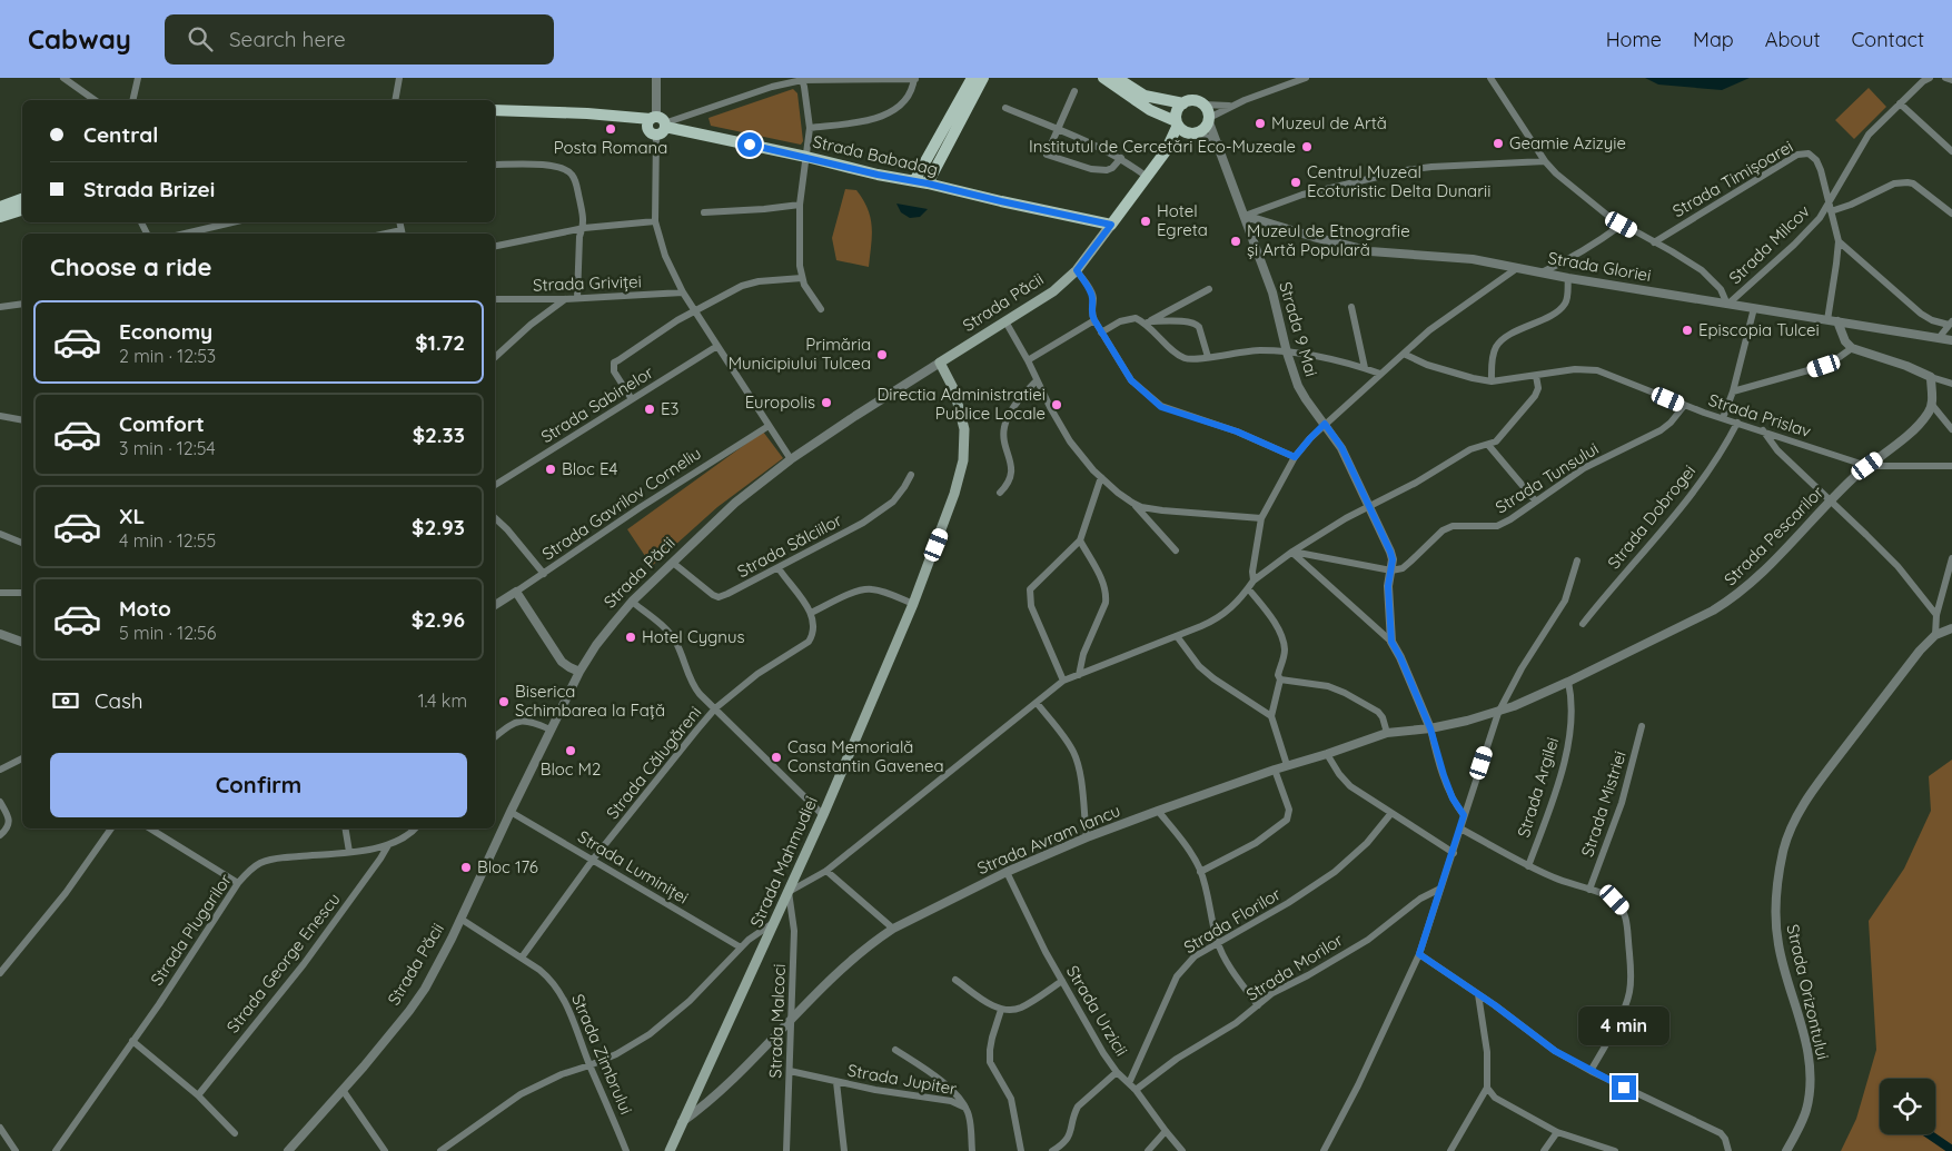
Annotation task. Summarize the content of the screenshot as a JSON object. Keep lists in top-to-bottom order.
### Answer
{
  "streets": {
    "main road": ["Strada Babadag", "Strada Păcii", "Strada Mahmudiei"],
    "street": [
      "Strada Timișoarei",
      "Strada Milcov",
      "Strada Gloriei",
      "Strada Griviței",
      "Strada 9 Mai",
      "Strada Sabinelor",
      "Strada Prislav",
      "Strada Tunsului",
      "Strada Gavrilov Corneliu",
      "Strada Dobrogei",
      "Strada Pescarilor",
      "Strada Sălciilor",
      "Strada Călugăreni",
      "Strada Argilei",
      "Strada Mistriei",
      "Strada Avram Iancu",
      "Strada Luminiței",
      "Strada Florilor",
      "Strada Plugarilor",
      "Strada George Enescu",
      "Strada Morilor",
      "Strada Orizontului",
      "Strada Urzicii",
      "Strada Malcoci",
      "Strada Zimbrului",
      "Strada Jupiter"
    ]
  },
  "crossings": [
    ["Strada Babadag", "Strada Păcii"],
    ["Strada Timișoarei", "Strada Milcov"],
    ["Strada Milcov", "Strada Gloriei"],
    ["Strada Gloriei", "Strada 9 Mai"],
    ["Strada Păcii", "Strada 9 Mai"],
    ["Strada Păcii", "Strada Sălciilor"],
    ["Strada Păcii", "Strada Mahmudiei"],
    ["Strada Păcii", "Strada Luminiței"],
    ["Strada Păcii", "Strada Zimbrului"],
    ["Strada 9 Mai", "Strada Tunsului"],
    ["Strada Prislav", "Strada Tunsului"],
    ["Strada Prislav", "Strada Dobrogei"],
    ["Strada Prislav", "Strada Pescarilor"],
    ["Strada Pescarilor", "Strada Argilei"],
    ["Strada Pescarilor", "Strada Avram Iancu"],
    ["Strada Călugăreni", "Strada Luminiței"],
    ["Strada Călugăreni", "Strada Zimbrului"],
    ["Strada Avram Iancu", "Strada Mahmudiei"],
    ["Strada Avram Iancu", "Strada Urzicii"],
    ["Strada Avram Iancu", "Strada Malcoci"],
    ["Strada Mahmudiei", "Strada Malcoci"],
    ["Strada Florilor", "Strada Urzicii"],
    ["Strada Plugarilor", "Strada George Enescu"],
    ["Strada Morilor", "Strada Urzicii"],
    ["Strada Malcoci", "Strada Jupiter"]
  ],
  "places": [
    "Muzeul de Artă",
    "Posta Romana",
    "Geamie Azizyie",
    "Institutul de Cercetări Eco-Muzeale",
    "Centrul Muzeal Ecoturistic Delta Dunarii",
    "Hotel Egreta",
    "Muzeul de Etnografie și Artă Populară",
    "Episcopia Tulcei",
    "Primăria Municipiului Tulcea",
    "Europolis",
    "Directia Administratiei Publice Locale",
    "E3",
    "Bloc E4",
    "Hotel Cygnus",
    "Biserica Schimbarea la Față",
    "Bloc M2",
    "Casa Memorială Constantin Gavenea",
    "Bloc 176"
  ],
  "page": {
    "header": "Cabway",
    "search": "Search here",
    "nav": [
      "Home",
      "Map",
      "About",
      "Contact"
    ],
    "banner": ["Central", "Strada Brizei"],
    "heading": "Choose a ride",
    "list": [
      {
        "name": "Economy",
        "note": "2 min · 12:53",
        "value": "$1.72"
      },
      {
        "name": "Comfort",
        "note": "3 min · 12:54",
        "value": "$2.33"
      },
      {
        "name": "XL",
        "note": "4 min · 12:55",
        "value": "$2.93"
      },
      {
        "name": "Moto",
        "note": "5 min · 12:56",
        "value": "$2.96"
      }
    ],
    "pay": ["Cash", "1.4 km"],
    "buttons": "Confirm",
    "bubble": "4 min"
  }
}
